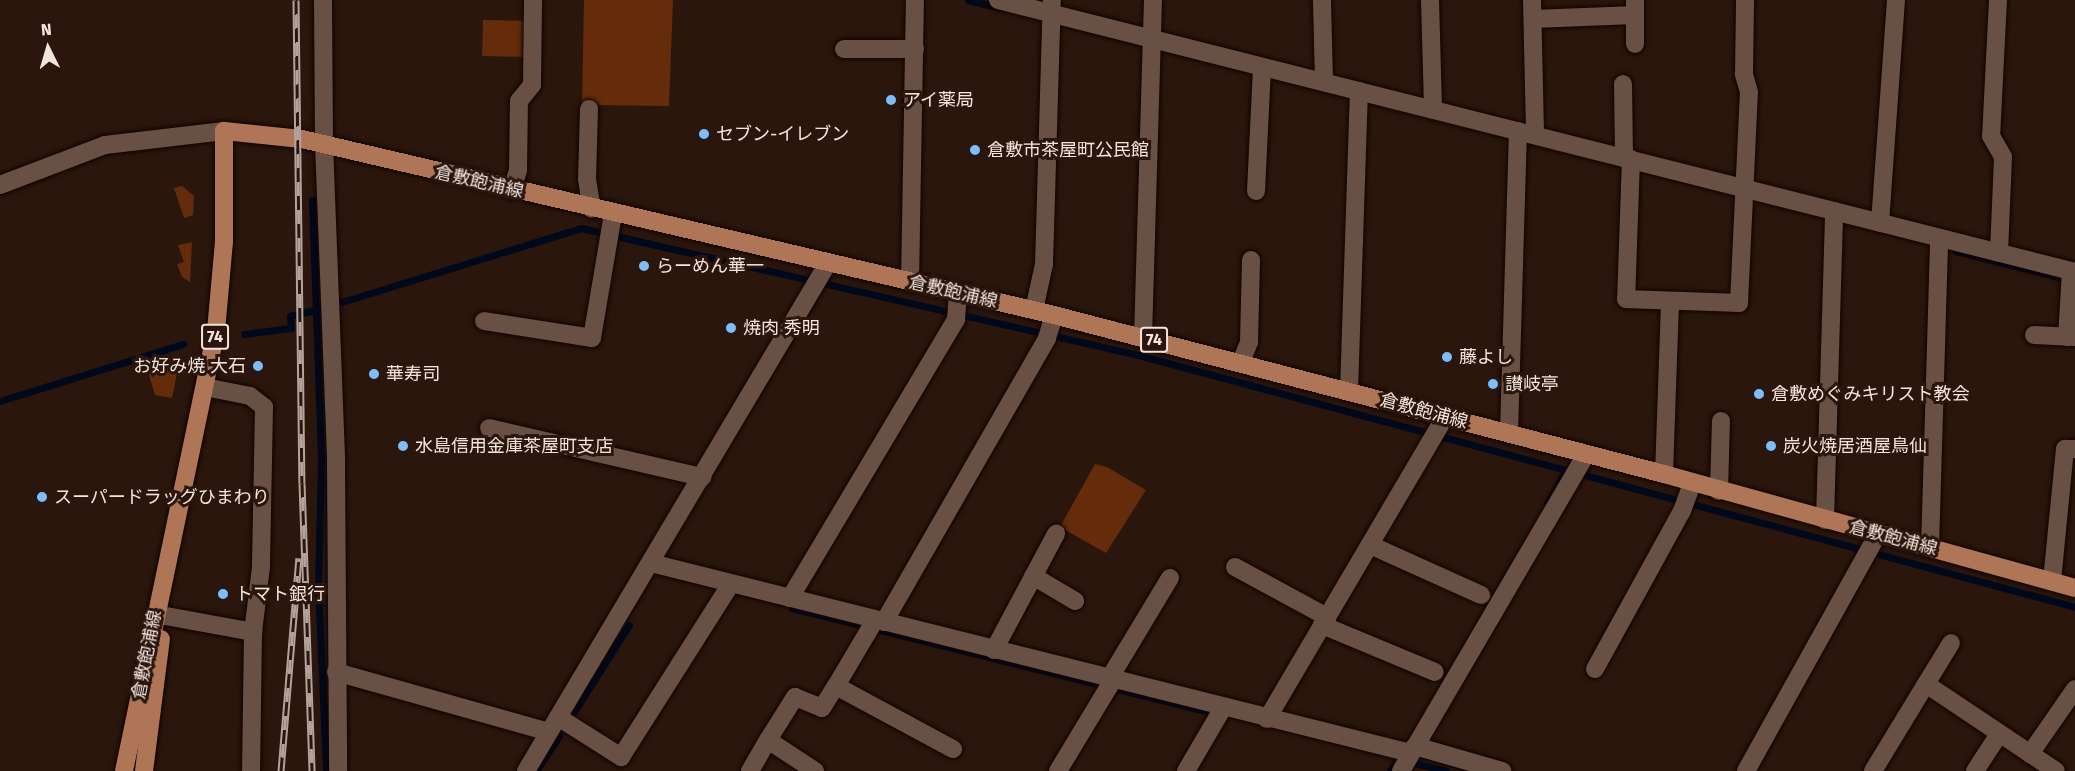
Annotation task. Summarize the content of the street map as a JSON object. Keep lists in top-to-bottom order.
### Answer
{
  "streets": {
    "main road": ["倉敷飽浦線", "74"]
  },
  "places": [
    "アイ薬局",
    "セブン-イレブン",
    "倉敷市茶屋町公民館",
    "らーめん華一",
    "焼肉 秀明",
    "藤よし",
    "お好み焼 大石",
    "華寿司",
    "讃岐亭",
    "倉敷めぐみキリスト教会",
    "水島信用金庫茶屋町支店",
    "炭火焼居酒屋鳥仙",
    "スーパードラッグひまわり",
    "トマト銀行"
  ],
  "north": "top"
}
